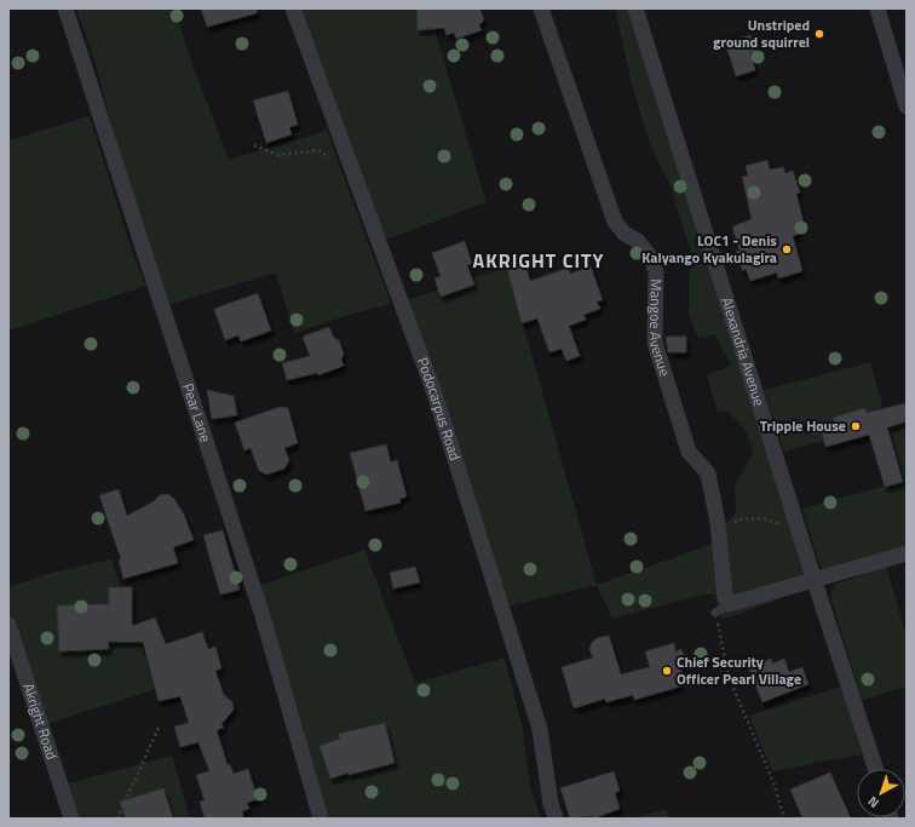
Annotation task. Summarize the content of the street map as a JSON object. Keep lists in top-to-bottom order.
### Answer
{
  "streets": {
    "street": [
      "Mangoe Avenue",
      "Alexandria Avenue",
      "Podocarpus Road",
      "Pear Lane",
      "Akright Road"
    ]
  },
  "districts": ["AKRIGHT CITY"],
  "places": [
    "Unstriped ground squirrel",
    "LOC1 - Denis Kalyango Kyakulagira",
    "Tripple House",
    "Chief Security Officer Pearl Village"
  ],
  "north": "bottom left"
}
